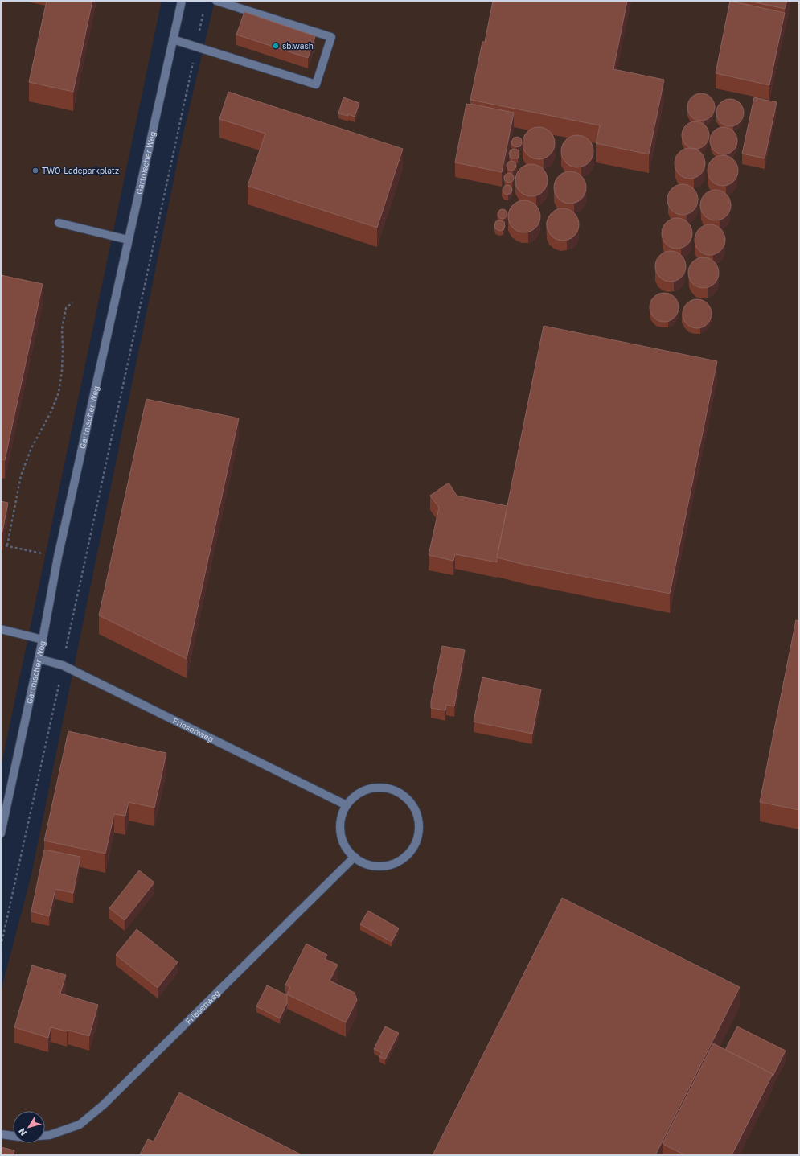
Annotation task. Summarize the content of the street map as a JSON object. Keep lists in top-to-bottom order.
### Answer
{
  "streets": {
    "street": ["Gartnischer Weg", "Friesenweg"]
  },
  "crossings": [
    ["Gartnischer Weg", "Friesenweg"]
  ],
  "places": ["sb.wash", "TWO-Ladeparkplatz"],
  "north": "bottom left"
}
